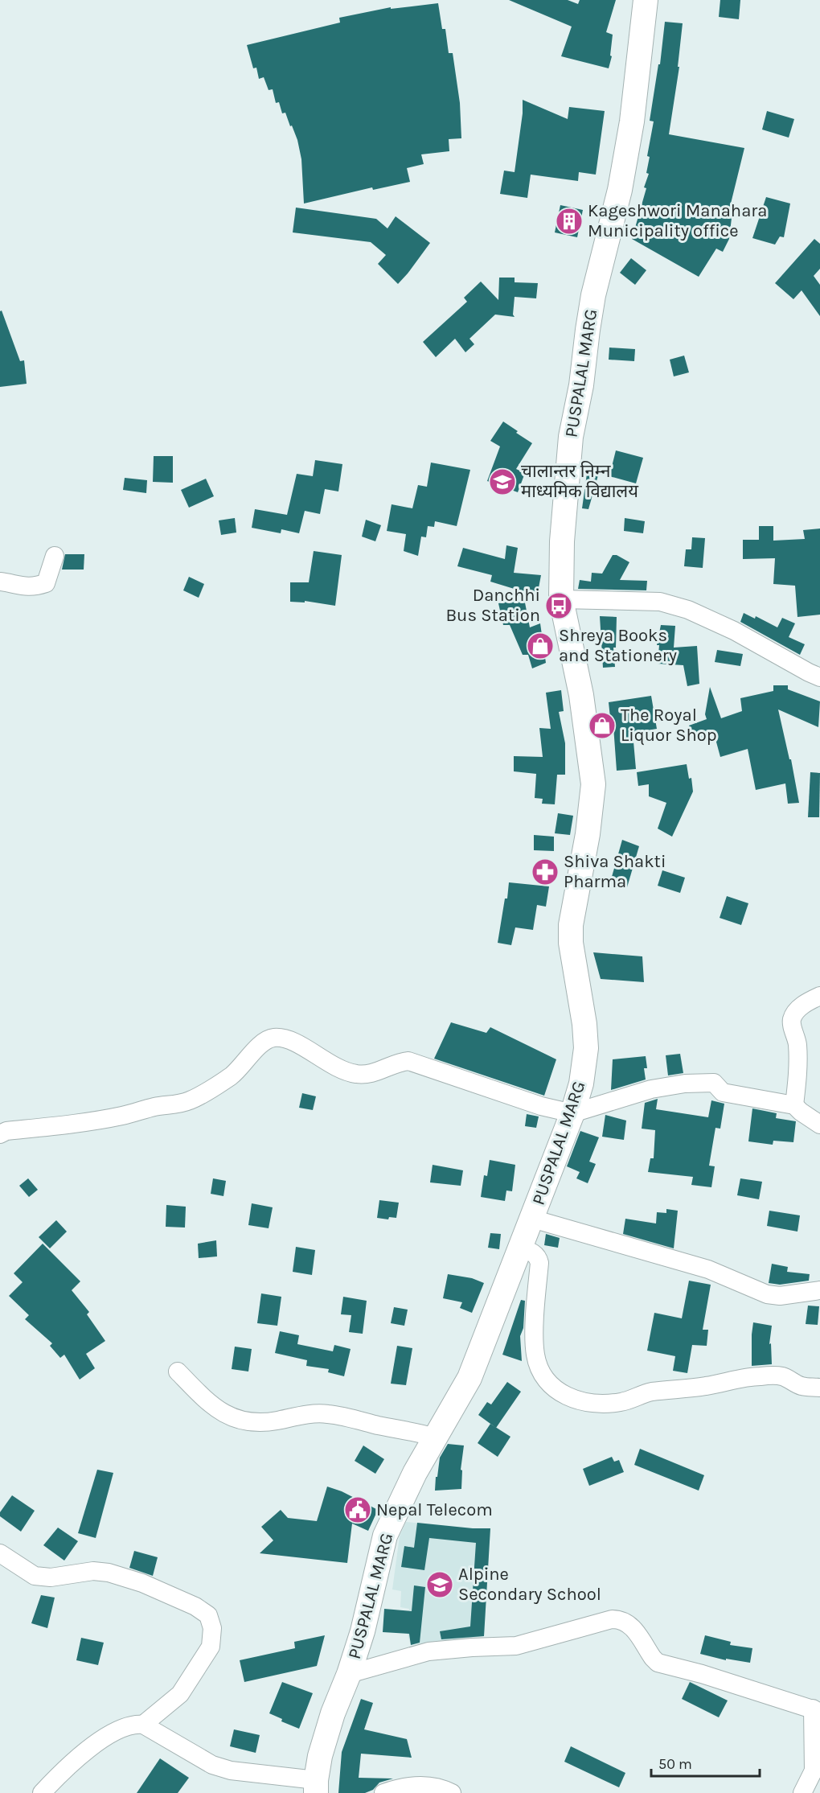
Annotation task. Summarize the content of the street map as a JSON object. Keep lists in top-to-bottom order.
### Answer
{
  "streets": {
    "main road": ["PUSPALAL MARG"]
  },
  "places": {
    "building": ["Kageshwori Manahara Municipality office"],
    "school or university": ["चालान्तर निम्न माध्यमिक विद्यालय", "Alpine Secondary School"],
    "bus stop": ["Danchhi Bus Station"],
    "shop": ["Shreya Books and Stationery", "The Royal Liquor Shop"],
    "pharmacy": ["Shiva Shakti Pharma"],
    "public building": ["Nepal Telecom"]
  },
  "scale_bar": "50 m"
}
